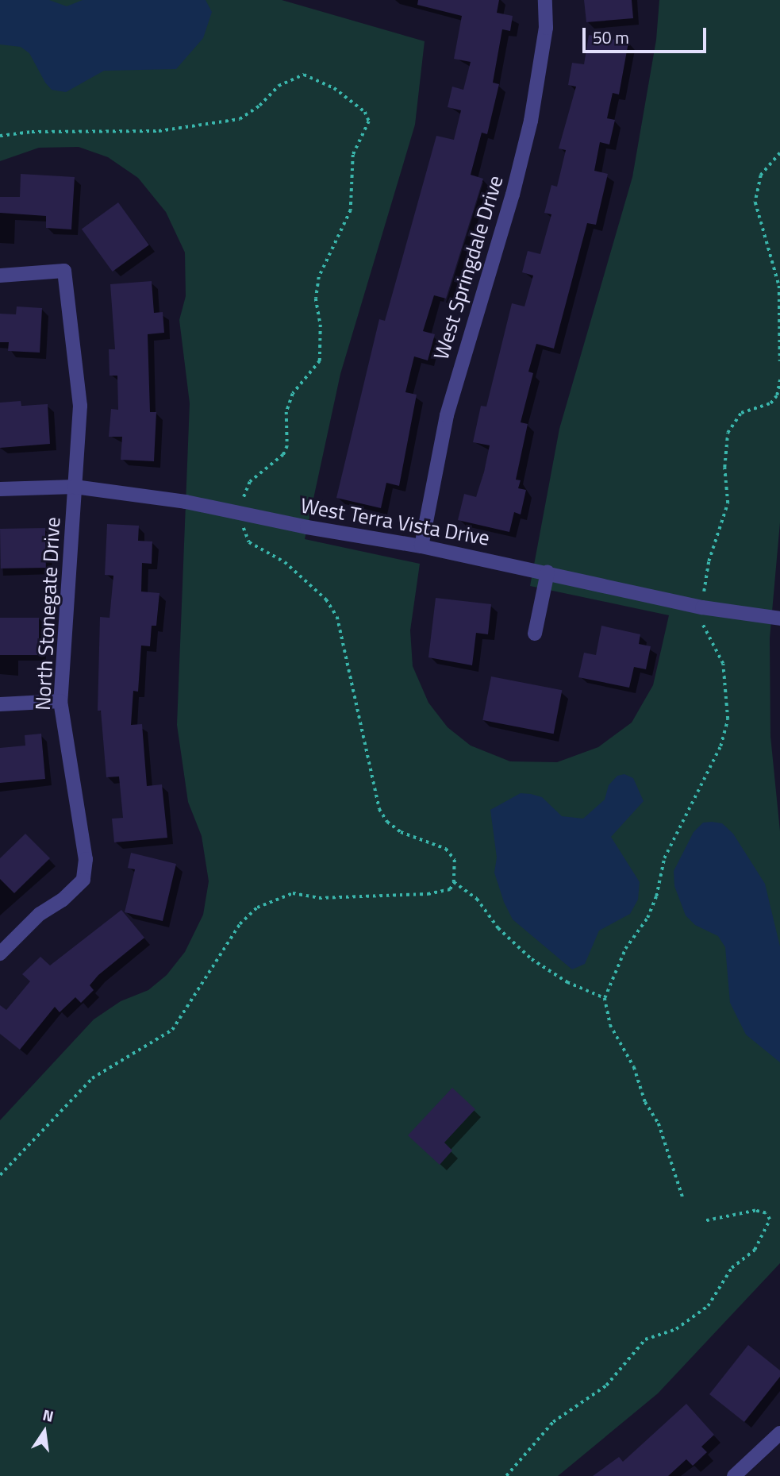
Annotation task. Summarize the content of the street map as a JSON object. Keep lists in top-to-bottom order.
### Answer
{
  "streets": {
    "street": ["West Springdale Drive", "West Terra Vista Drive", "North Stonegate Drive"]
  },
  "crossings": [
    ["West Springdale Drive", "West Terra Vista Drive"],
    ["West Terra Vista Drive", "North Stonegate Drive"]
  ],
  "scale_bar": "50 m",
  "north": "top"
}
